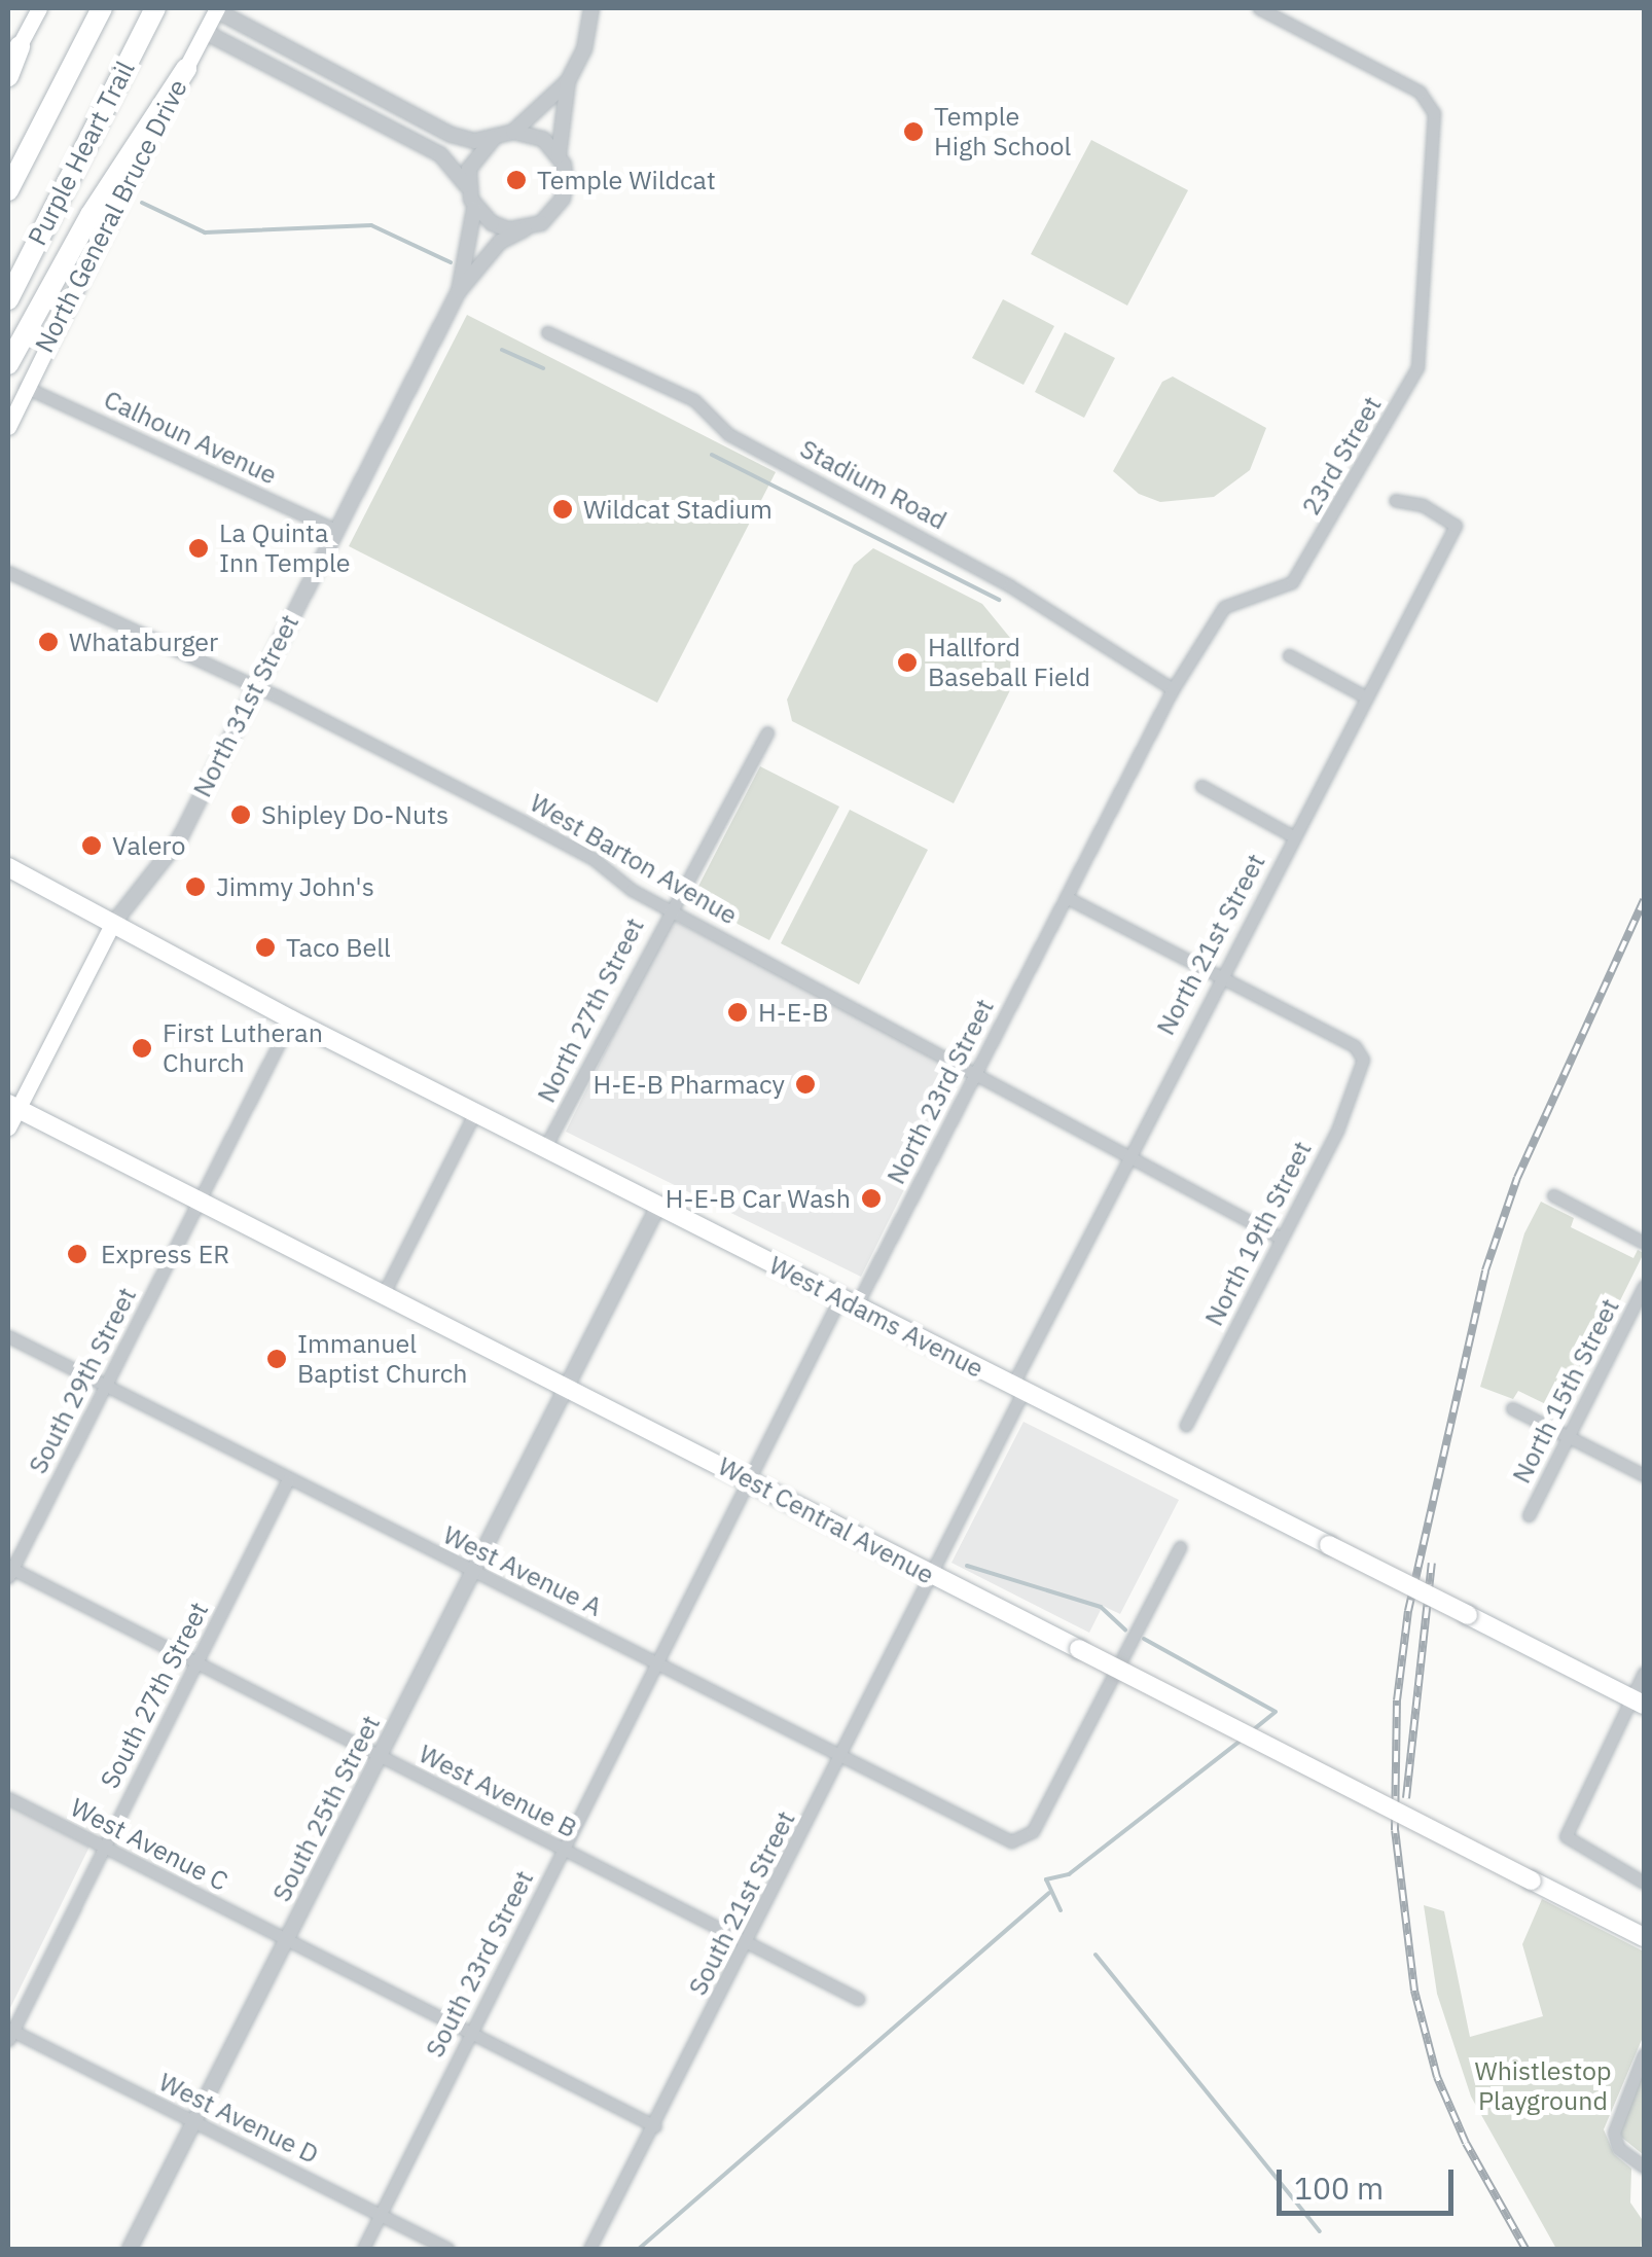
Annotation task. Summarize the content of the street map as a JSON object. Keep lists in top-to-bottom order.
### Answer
{
  "streets": {
    "highway": ["Purple Heart Trail"],
    "main road": [
      "North General Bruce Drive",
      "North 31st Street",
      "West Adams Avenue",
      "West Central Avenue"
    ],
    "street": [
      "Calhoun Avenue",
      "23rd Street",
      "Stadium Road",
      "West Barton Avenue",
      "North 21st Street",
      "North 27th Street",
      "North 23rd Street",
      "North 19th Street",
      "South 29th Street",
      "North 15th Street",
      "West Avenue A",
      "South 27th Street",
      "West Avenue B",
      "South 25th Street",
      "West Avenue C",
      "South 21st Street",
      "South 23rd Street",
      "West Avenue D"
    ]
  },
  "crossings": [
    ["North General Bruce Drive", "Calhoun Avenue"],
    ["Calhoun Avenue", "North 31st Street"],
    ["23rd Street", "Stadium Road"],
    ["23rd Street", "North 23rd Street"],
    ["North 31st Street", "West Barton Avenue"],
    ["North 31st Street", "West Adams Avenue"],
    ["North 31st Street", "West Central Avenue"],
    ["West Barton Avenue", "North 21st Street"],
    ["West Barton Avenue", "North 27th Street"],
    ["West Barton Avenue", "North 23rd Street"],
    ["West Barton Avenue", "North 19th Street"],
    ["North 21st Street", "North 19th Street"],
    ["North 21st Street", "West Adams Avenue"],
    ["North 21st Street", "West Central Avenue"],
    ["North 21st Street", "South 21st Street"],
    ["North 27th Street", "West Adams Avenue"],
    ["North 23rd Street", "West Adams Avenue"],
    ["North 23rd Street", "West Central Avenue"],
    ["North 23rd Street", "South 23rd Street"],
    ["West Adams Avenue", "South 29th Street"],
    ["West Adams Avenue", "South 25th Street"],
    ["South 29th Street", "West Central Avenue"],
    ["South 29th Street", "West Avenue A"],
    ["South 29th Street", "West Avenue B"],
    ["West Central Avenue", "South 25th Street"],
    ["West Central Avenue", "South 21st Street"],
    ["West Central Avenue", "South 23rd Street"],
    ["West Avenue A", "South 27th Street"],
    ["West Avenue A", "South 25th Street"],
    ["West Avenue A", "South 21st Street"],
    ["West Avenue A", "South 23rd Street"],
    ["South 27th Street", "West Avenue B"],
    ["South 27th Street", "West Avenue C"],
    ["South 27th Street", "West Avenue D"],
    ["West Avenue B", "South 25th Street"],
    ["West Avenue B", "South 21st Street"],
    ["West Avenue B", "South 23rd Street"],
    ["South 25th Street", "West Avenue C"],
    ["South 25th Street", "West Avenue D"],
    ["West Avenue C", "South 21st Street"],
    ["West Avenue C", "South 23rd Street"],
    ["South 23rd Street", "West Avenue D"]
  ],
  "parks": ["Whistlestop Playground"],
  "places": [
    "Temple High School",
    "Temple Wildcat",
    "Wildcat Stadium",
    "La Quinta Inn Temple",
    "Whataburger",
    "Hallford Baseball Field",
    "Shipley Do-Nuts",
    "Valero",
    "Jimmy John's",
    "Taco Bell",
    "H-E-B",
    "First Lutheran Church",
    "H-E-B Pharmacy",
    "H-E-B Car Wash",
    "Express ER",
    "Immanuel Baptist Church"
  ],
  "scale_bar": "100 m"
}
